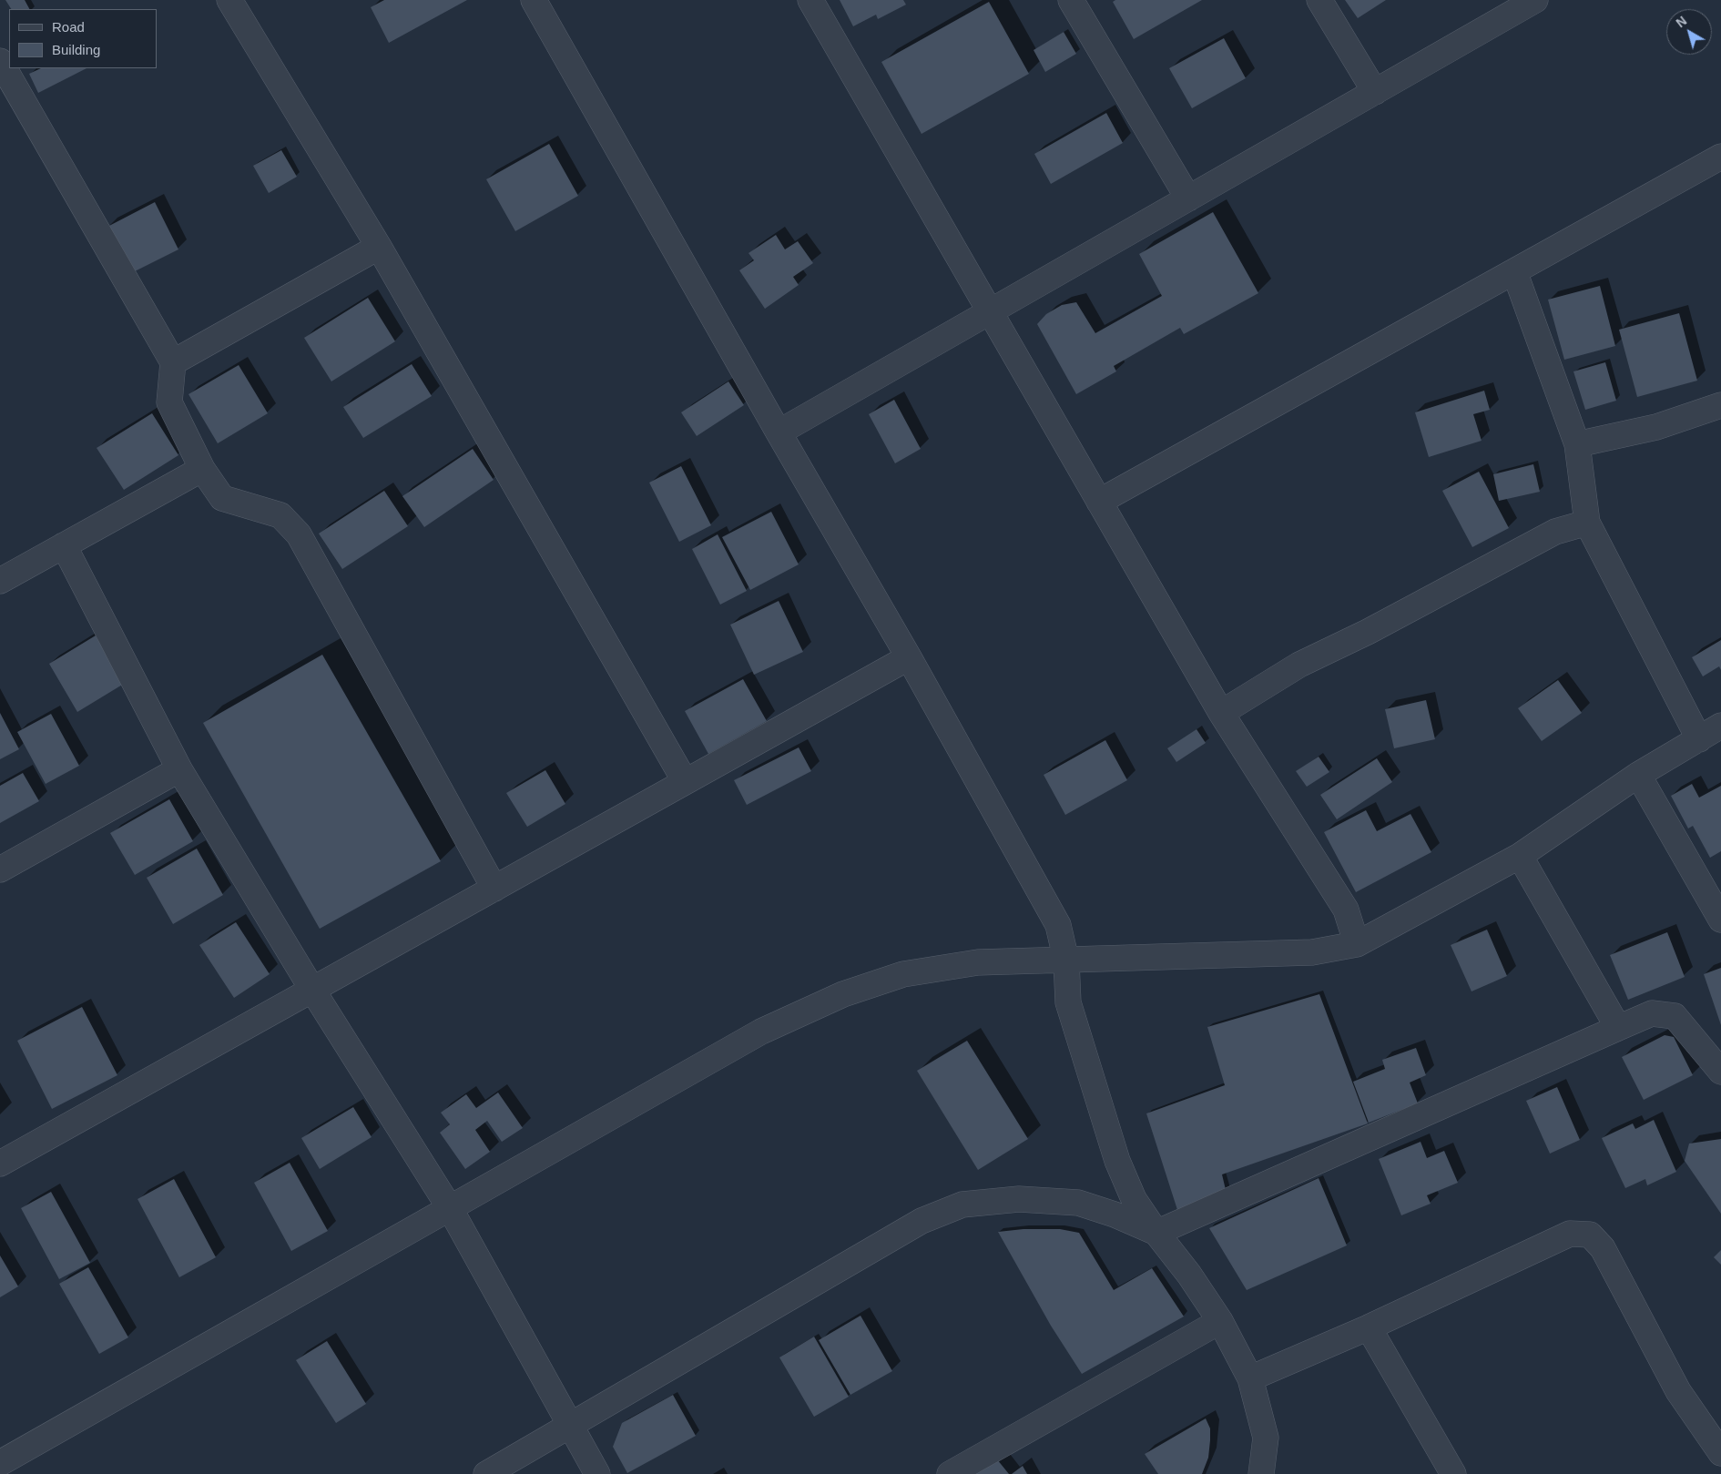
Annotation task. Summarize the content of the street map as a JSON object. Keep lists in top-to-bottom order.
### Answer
{
  "legend": ["Road", "Building"],
  "north": "top left"
}
